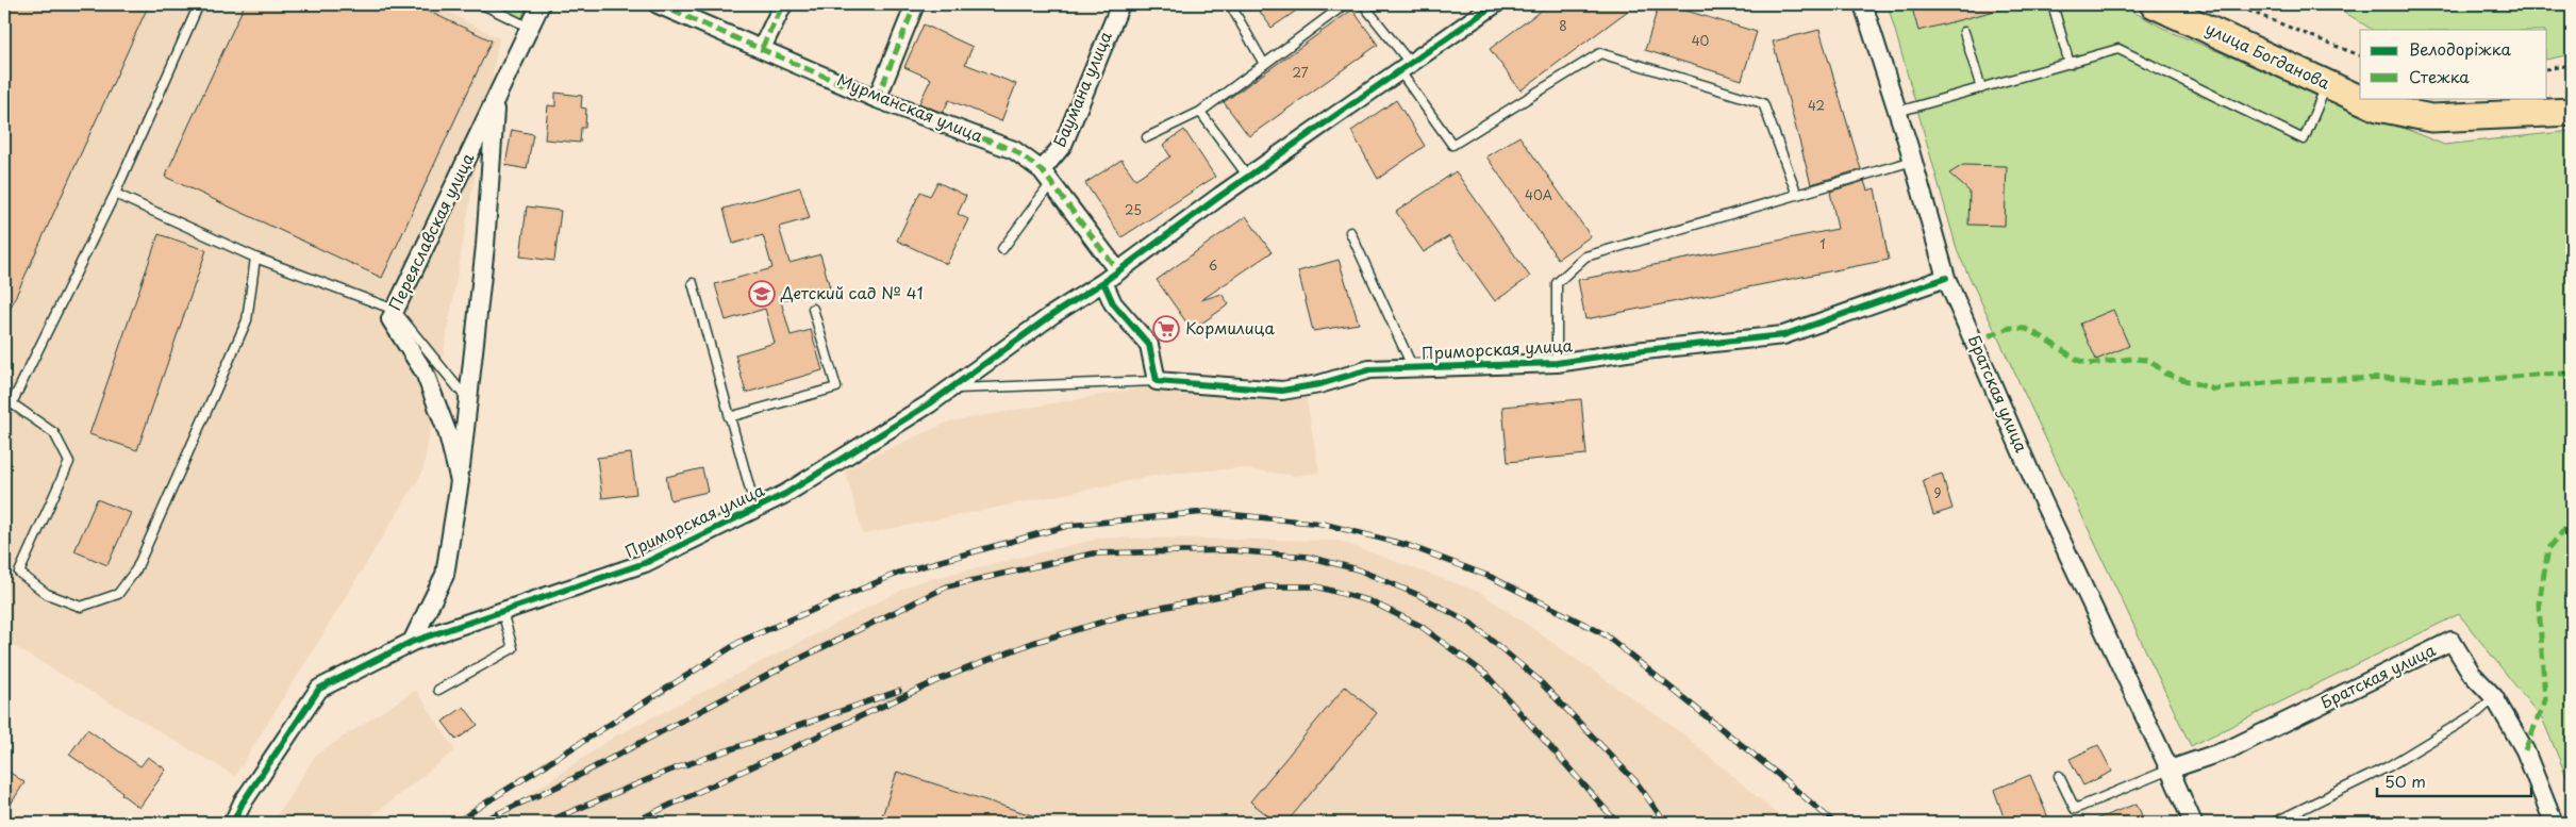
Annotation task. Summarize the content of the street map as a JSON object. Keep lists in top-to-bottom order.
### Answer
{
  "streets": {
    "main road": ["улица Богданова"],
    "street": [
      "Баумана улица",
      "Мурманская улица",
      "Переяславская улица",
      "Приморская улица",
      "Братская улица"
    ]
  },
  "crossings": [
    ["Баумана улица", "Мурманская улица"],
    ["Мурманская улица", "Приморская улица"],
    ["Переяславская улица", "Приморская улица"],
    ["Приморская улица", "Братская улица"]
  ],
  "places": {
    "school or university": ["Детский сад № 41"],
    "supermarket": ["Кормилица"]
  },
  "house_numbers": [
    "8",
    "40",
    "27",
    "42",
    "40А",
    "25",
    "1",
    "6",
    "9"
  ],
  "legend": ["Велодоріжка", "Стежка"],
  "scale_bar": "50 m"
}
